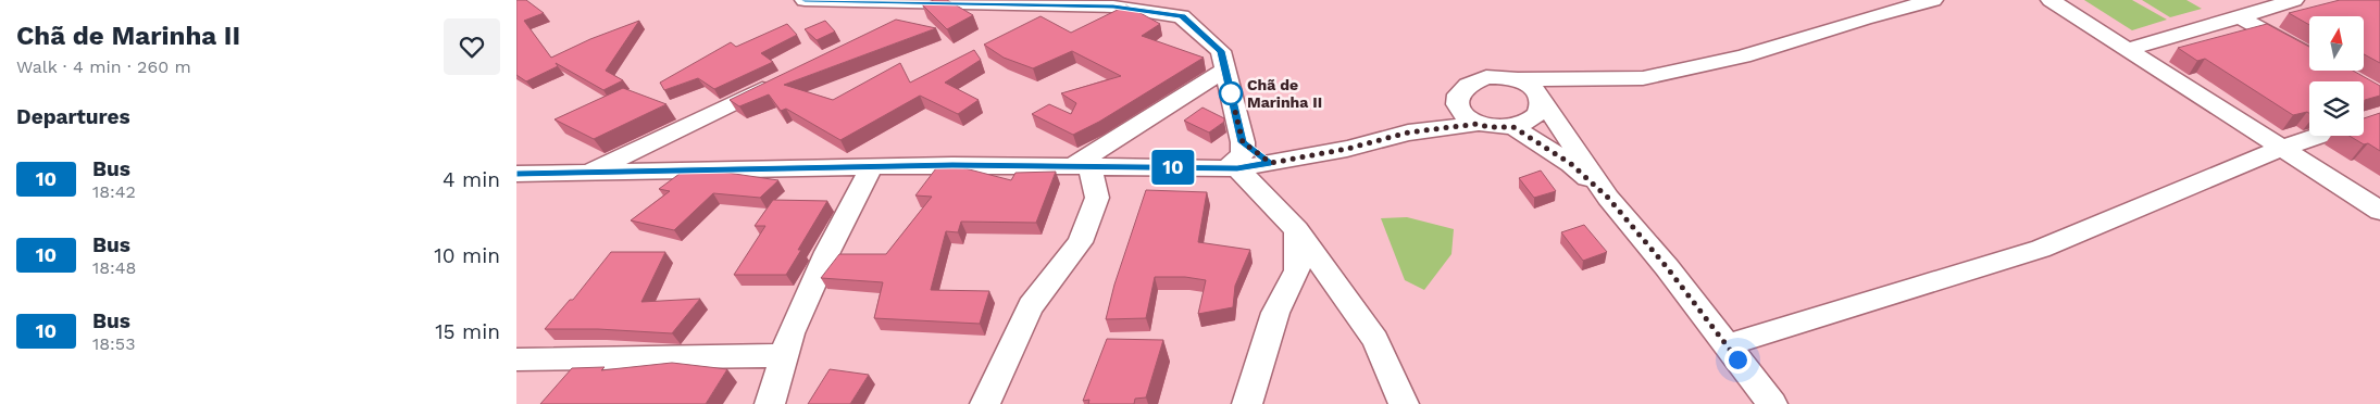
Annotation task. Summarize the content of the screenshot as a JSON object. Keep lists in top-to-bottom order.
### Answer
{
  "places": ["Chã de Marinha II"],
  "lines": ["bus line 10"],
  "north": "top",
  "page": {
    "heading": [
      ["Chã de Marinha II", "Walk · 4 min · 260 m"],
      "Departures"
    ],
    "on_map": "10",
    "list": [
      {
        "mark": "10",
        "name": "Bus",
        "note": "18:42",
        "value": "4 min"
      },
      {
        "mark": "10",
        "name": "Bus",
        "note": "18:48",
        "value": "10 min"
      },
      {
        "mark": "10",
        "name": "Bus",
        "note": "18:53",
        "value": "15 min"
      }
    ]
  }
}
